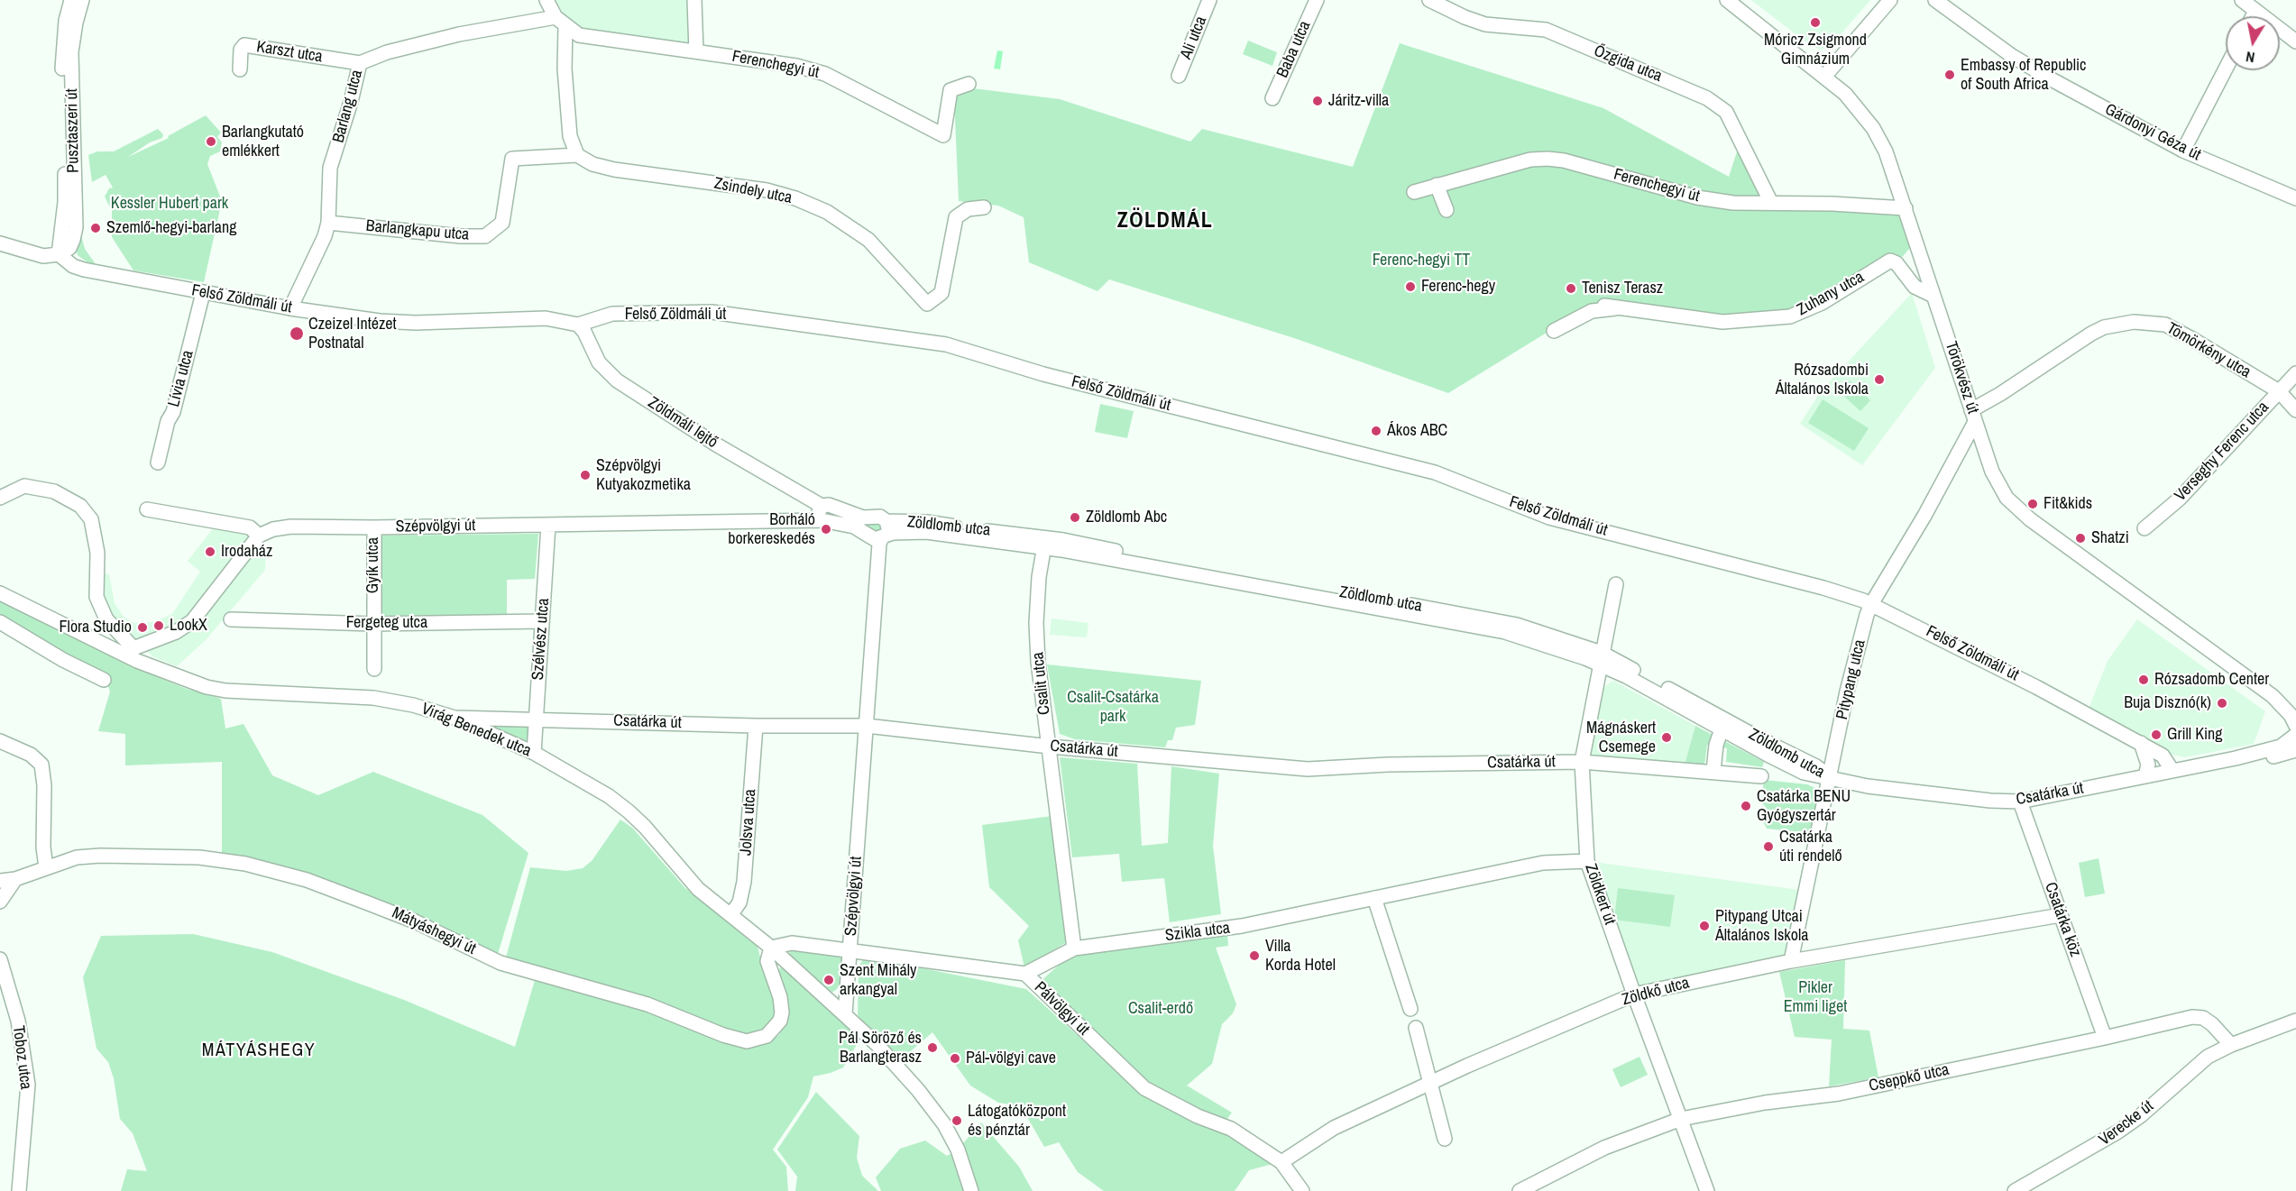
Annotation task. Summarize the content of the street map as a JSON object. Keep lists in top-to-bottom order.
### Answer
{
  "streets": {
    "street": [
      "Ali utca",
      "Baba utca",
      "Karszt utca",
      "Őzgida utca",
      "Ferenchegyi út",
      "Barlang utca",
      "Pusztaszeri út",
      "Gárdonyi Géza út",
      "Zsindely utca",
      "Barlangkapu utca",
      "Zuhany utca",
      "Felső Zöldmáli út",
      "Tömörkény utca",
      "Törökvész út",
      "Lívia utca",
      "Zöldmáli lejtő",
      "Verseghy Ferenc utca",
      "Szépvölgyi út",
      "Zöldlomb utca",
      "Gyík utca",
      "Fergeteg utca",
      "Szélvész utca",
      "Pitypang utca",
      "Csalit utca",
      "Csatárka út",
      "Virág Benedek utca",
      "Jolsva utca",
      "Zöldkert út",
      "Csatárka köz",
      "Mátyáshegyi út",
      "Szikla utca",
      "Zöldkő utca",
      "Pálvölgyi út",
      "Toboz utca",
      "Cseppkő utca",
      "Verecke út"
    ]
  },
  "crossings": [
    ["Karszt utca", "Barlang utca"],
    ["Őzgida utca", "Ferenchegyi út"],
    ["Ferenchegyi út", "Barlang utca"],
    ["Ferenchegyi út", "Törökvész út"],
    ["Barlang utca", "Barlangkapu utca"],
    ["Barlang utca", "Felső Zöldmáli út"],
    ["Pusztaszeri út", "Felső Zöldmáli út"],
    ["Zsindely utca", "Barlangkapu utca"],
    ["Zuhany utca", "Törökvész út"],
    ["Felső Zöldmáli út", "Lívia utca"],
    ["Felső Zöldmáli út", "Zöldmáli lejtő"],
    ["Felső Zöldmáli út", "Pitypang utca"],
    ["Felső Zöldmáli út", "Csatárka út"],
    ["Tömörkény utca", "Törökvész út"],
    ["Tömörkény utca", "Verseghy Ferenc utca"],
    ["Tömörkény utca", "Pitypang utca"],
    ["Törökvész út", "Pitypang utca"],
    ["Zöldmáli lejtő", "Szépvölgyi út"],
    ["Szépvölgyi út", "Zöldlomb utca"],
    ["Szépvölgyi út", "Gyík utca"],
    ["Szépvölgyi út", "Szélvész utca"],
    ["Szépvölgyi út", "Csatárka út"],
    ["Szépvölgyi út", "Virág Benedek utca"],
    ["Szépvölgyi út", "Pálvölgyi út"],
    ["Zöldlomb utca", "Pitypang utca"],
    ["Zöldlomb utca", "Csalit utca"],
    ["Zöldlomb utca", "Csatárka út"],
    ["Zöldlomb utca", "Zöldkert út"],
    ["Gyík utca", "Fergeteg utca"],
    ["Fergeteg utca", "Szélvész utca"],
    ["Szélvész utca", "Csatárka út"],
    ["Szélvész utca", "Virág Benedek utca"],
    ["Pitypang utca", "Csatárka út"],
    ["Pitypang utca", "Zöldkő utca"],
    ["Csalit utca", "Csatárka út"],
    ["Csalit utca", "Szikla utca"],
    ["Csatárka út", "Virág Benedek utca"],
    ["Csatárka út", "Jolsva utca"],
    ["Csatárka út", "Zöldkert út"],
    ["Csatárka út", "Csatárka köz"],
    ["Virág Benedek utca", "Jolsva utca"],
    ["Virág Benedek utca", "Mátyáshegyi út"],
    ["Virág Benedek utca", "Pálvölgyi út"],
    ["Zöldkert út", "Szikla utca"],
    ["Zöldkert út", "Zöldkő utca"],
    ["Zöldkert út", "Cseppkő utca"],
    ["Csatárka köz", "Zöldkő utca"],
    ["Csatárka köz", "Cseppkő utca"],
    ["Mátyáshegyi út", "Pálvölgyi út"],
    ["Szikla utca", "Pálvölgyi út"],
    ["Zöldkő utca", "Pálvölgyi út"],
    ["Cseppkő utca", "Verecke út"]
  ],
  "districts": ["ZÖLDMÁL", "MÁTYÁSHEGY"],
  "parks": [
    "Kessler Hubert park",
    "Ferenc-hegyi TT",
    "Csalit-Csatárka park",
    "Pikler Emmi liget",
    "Csalit-erdő"
  ],
  "places": [
    "Móricz Zsigmond Gimnázium",
    "Embassy of Republic of South Africa",
    "Járitz-villa",
    "Barlangkutató emlékkert",
    "Szemlő-hegyi-barlang",
    "Ferenc-hegy",
    "Tenisz Terasz",
    "Czeizel Intézet Postnatal",
    "Rózsadombi Általános Iskola",
    "Ákos ABC",
    "Szépvölgyi Kutyakozmetika",
    "Fit&kids",
    "Zöldlomb Abc",
    "Borháló borkereskedés",
    "Shatzi",
    "Irodaház",
    "LookX",
    "Flora Studio",
    "Rózsadomb Center",
    "Buja Disznó(k)",
    "Grill King",
    "Mágnáskert Csemege",
    "Csatárka BENU Gyógyszertár",
    "Csatárka úti rendelő",
    "Pitypang Utcai Általános Iskola",
    "Villa Korda Hotel",
    "Szent Mihály arkangyal",
    "Pál Söröző és Barlangterasz",
    "Pál-völgyi cave",
    "Látogatóközpont és pénztár"
  ],
  "north": "bottom"
}
